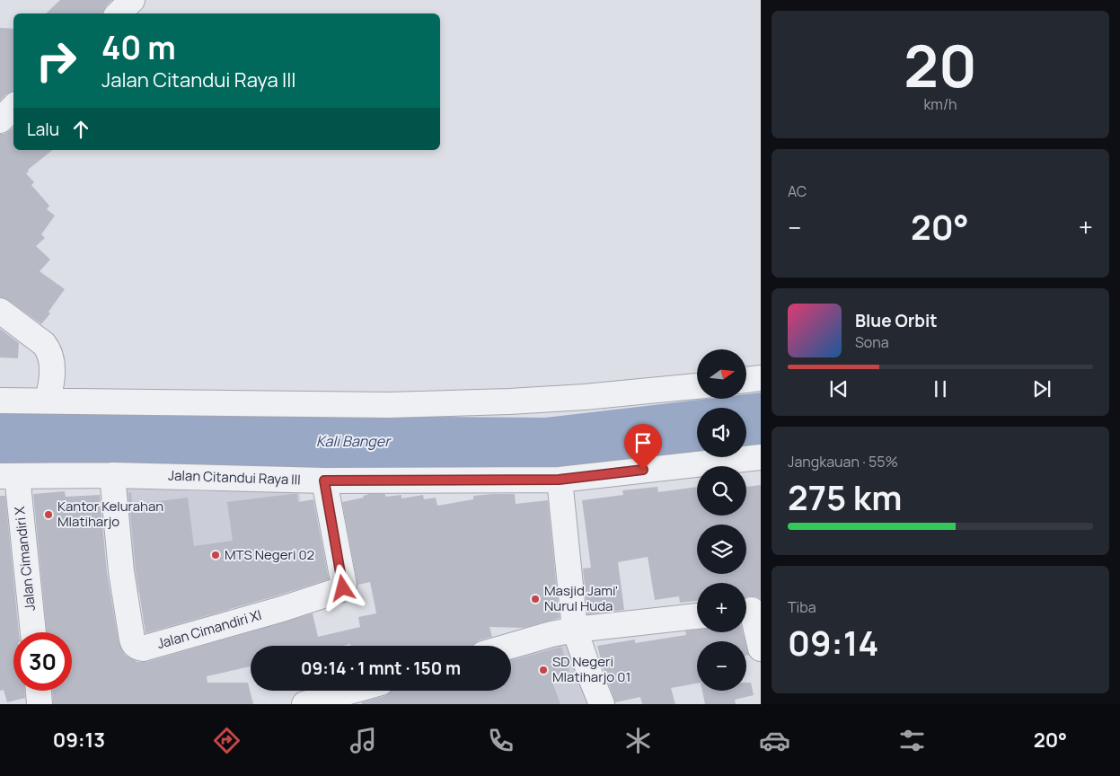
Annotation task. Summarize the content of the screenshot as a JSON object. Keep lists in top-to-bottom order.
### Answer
{
  "streets": {
    "street": ["Jalan Citandui Raya III", "Jalan Cimandiri X", "Jalan Cimandiri XI"]
  },
  "crossings": [
    ["Jalan Citandui Raya III", "Jalan Cimandiri X"],
    ["Jalan Citandui Raya III", "Jalan Cimandiri XI"]
  ],
  "water": ["Kali Banger"],
  "places": [
    "Kantor Kelurahan Mlatiharjo",
    "MTS Negeri 02",
    "Masjid Jami' Nurul Huda",
    "SD Negeri Mlatiharjo 01"
  ],
  "north": "right",
  "page": {
    "tile": [
      ["20", "km/h"],
      "AC",
      ["Jangkauan · 55%", "275 km"],
      ["Tiba", "09:14"]
    ],
    "turn": ["40 m", "Jalan Citandui Raya III"],
    "then": "Lalu",
    "heat": ["−", "20°", "+"],
    "song": ["Blue Orbit", "Sona"],
    "map_buttons": ["+", "−"],
    "limit": "30",
    "trip": "09:14 · 1 mnt · 150 m",
    "tabs": ["09:13", "20°"]
  }
}
